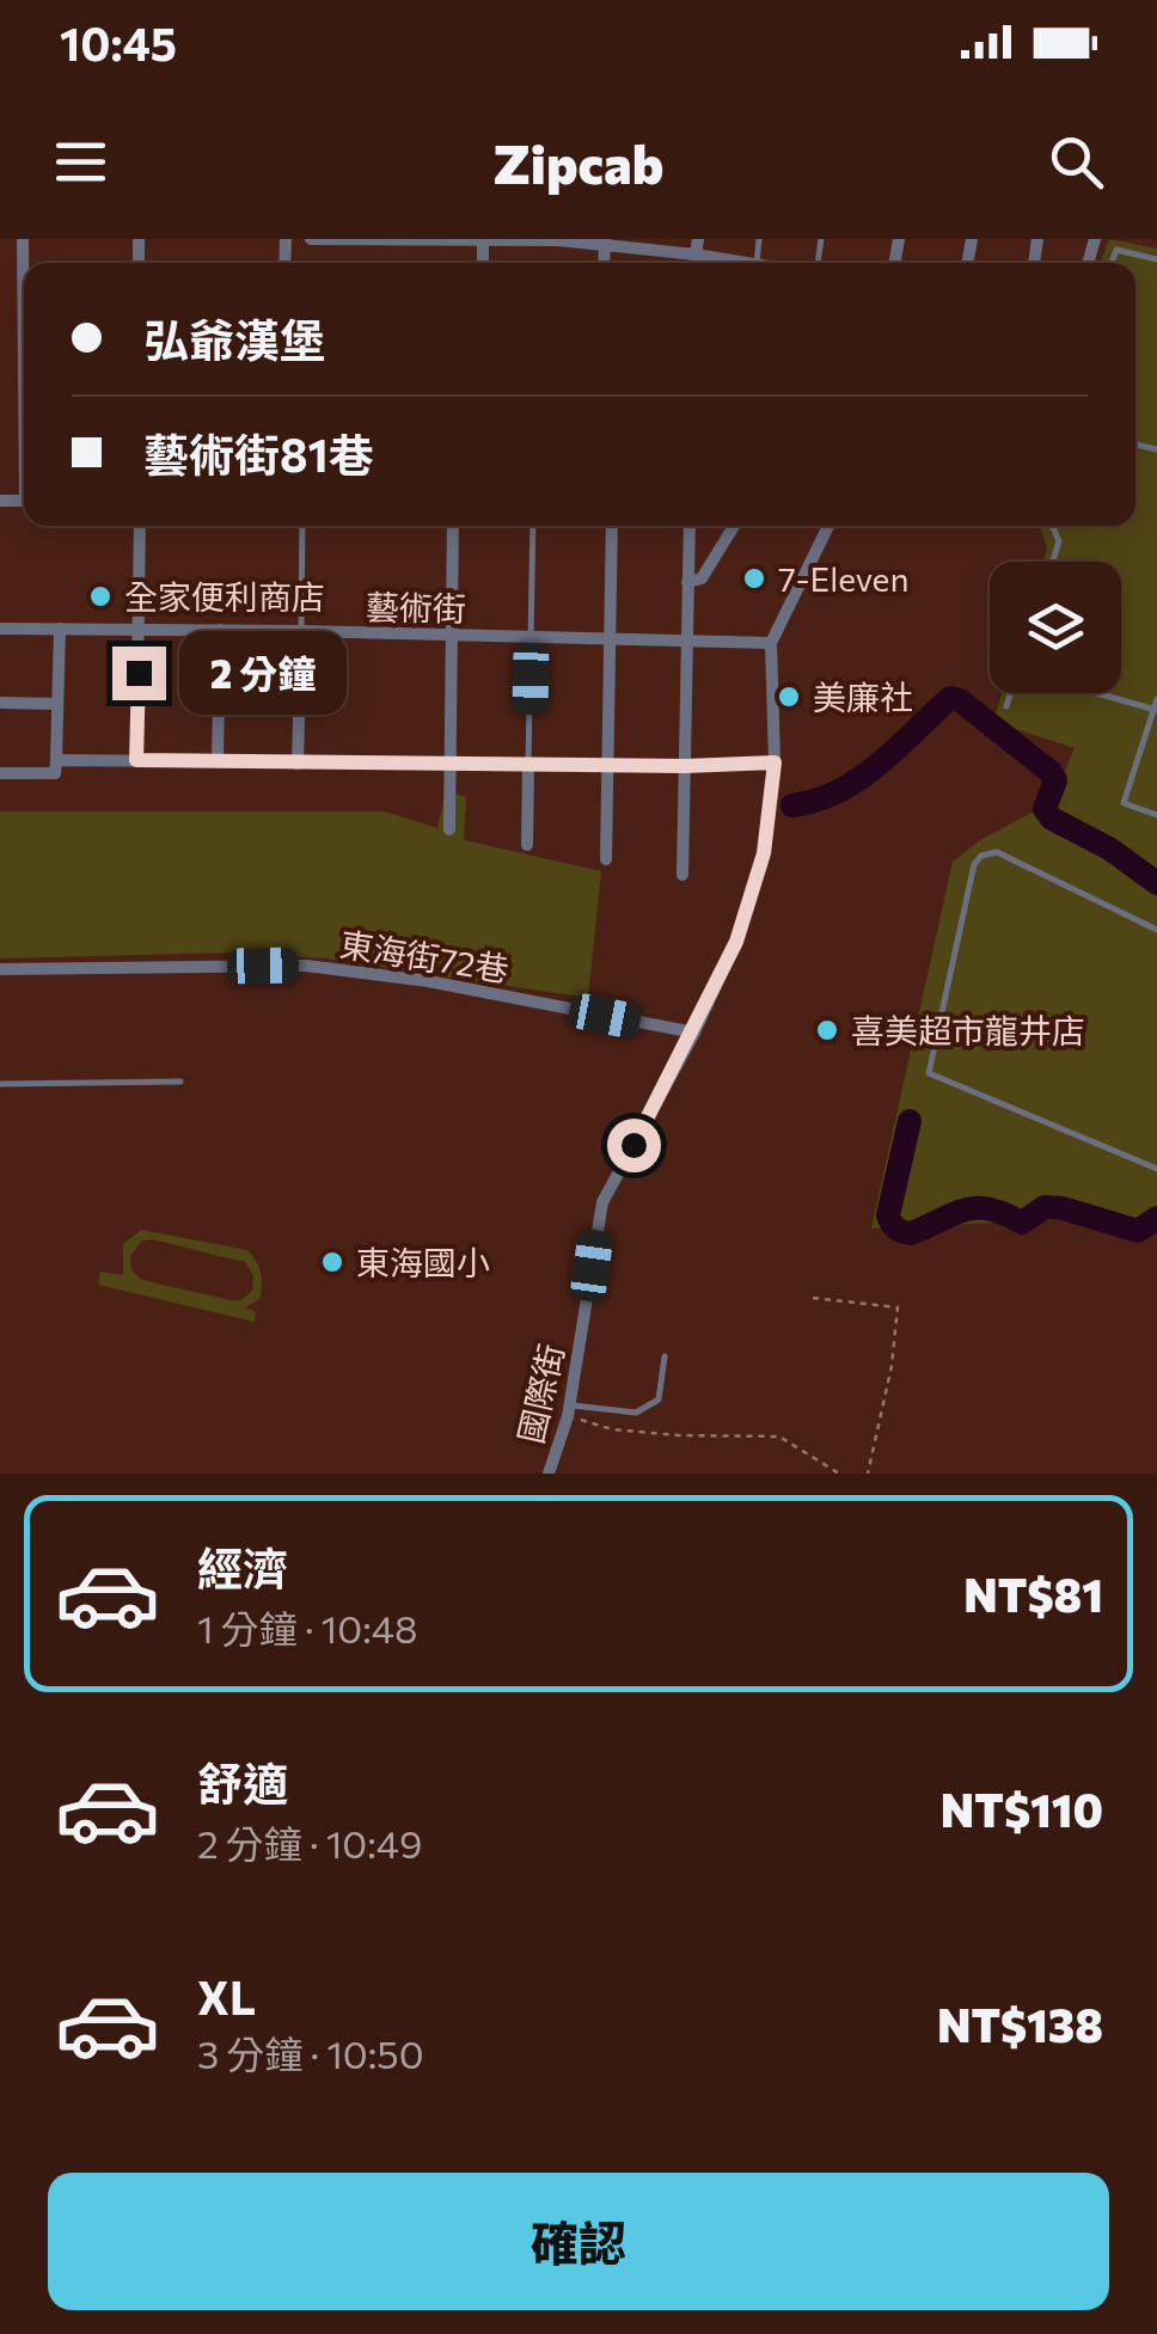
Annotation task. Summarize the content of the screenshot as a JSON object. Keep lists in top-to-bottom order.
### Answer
{
  "streets": {
    "street": ["藝術街", "東海街72巷", "國際街"]
  },
  "crossings": [
    ["藝術街", "國際街"],
    ["東海街72巷", "國際街"]
  ],
  "places": [
    "7-Eleven",
    "全家便利商店",
    "美廉社",
    "喜美超市龍井店",
    "東海國小"
  ],
  "page": {
    "status": "10:45",
    "header": "Zipcab",
    "banner": ["弘爺漢堡", "藝術街81巷"],
    "bubble": "2 分鐘",
    "list": [
      {
        "name": "經濟",
        "note": "1 分鐘 · 10:48",
        "value": "NT$81"
      },
      {
        "name": "舒適",
        "note": "2 分鐘 · 10:49",
        "value": "NT$110"
      },
      {
        "name": "XL",
        "note": "3 分鐘 · 10:50",
        "value": "NT$138"
      }
    ],
    "buttons": "確認"
  }
}
